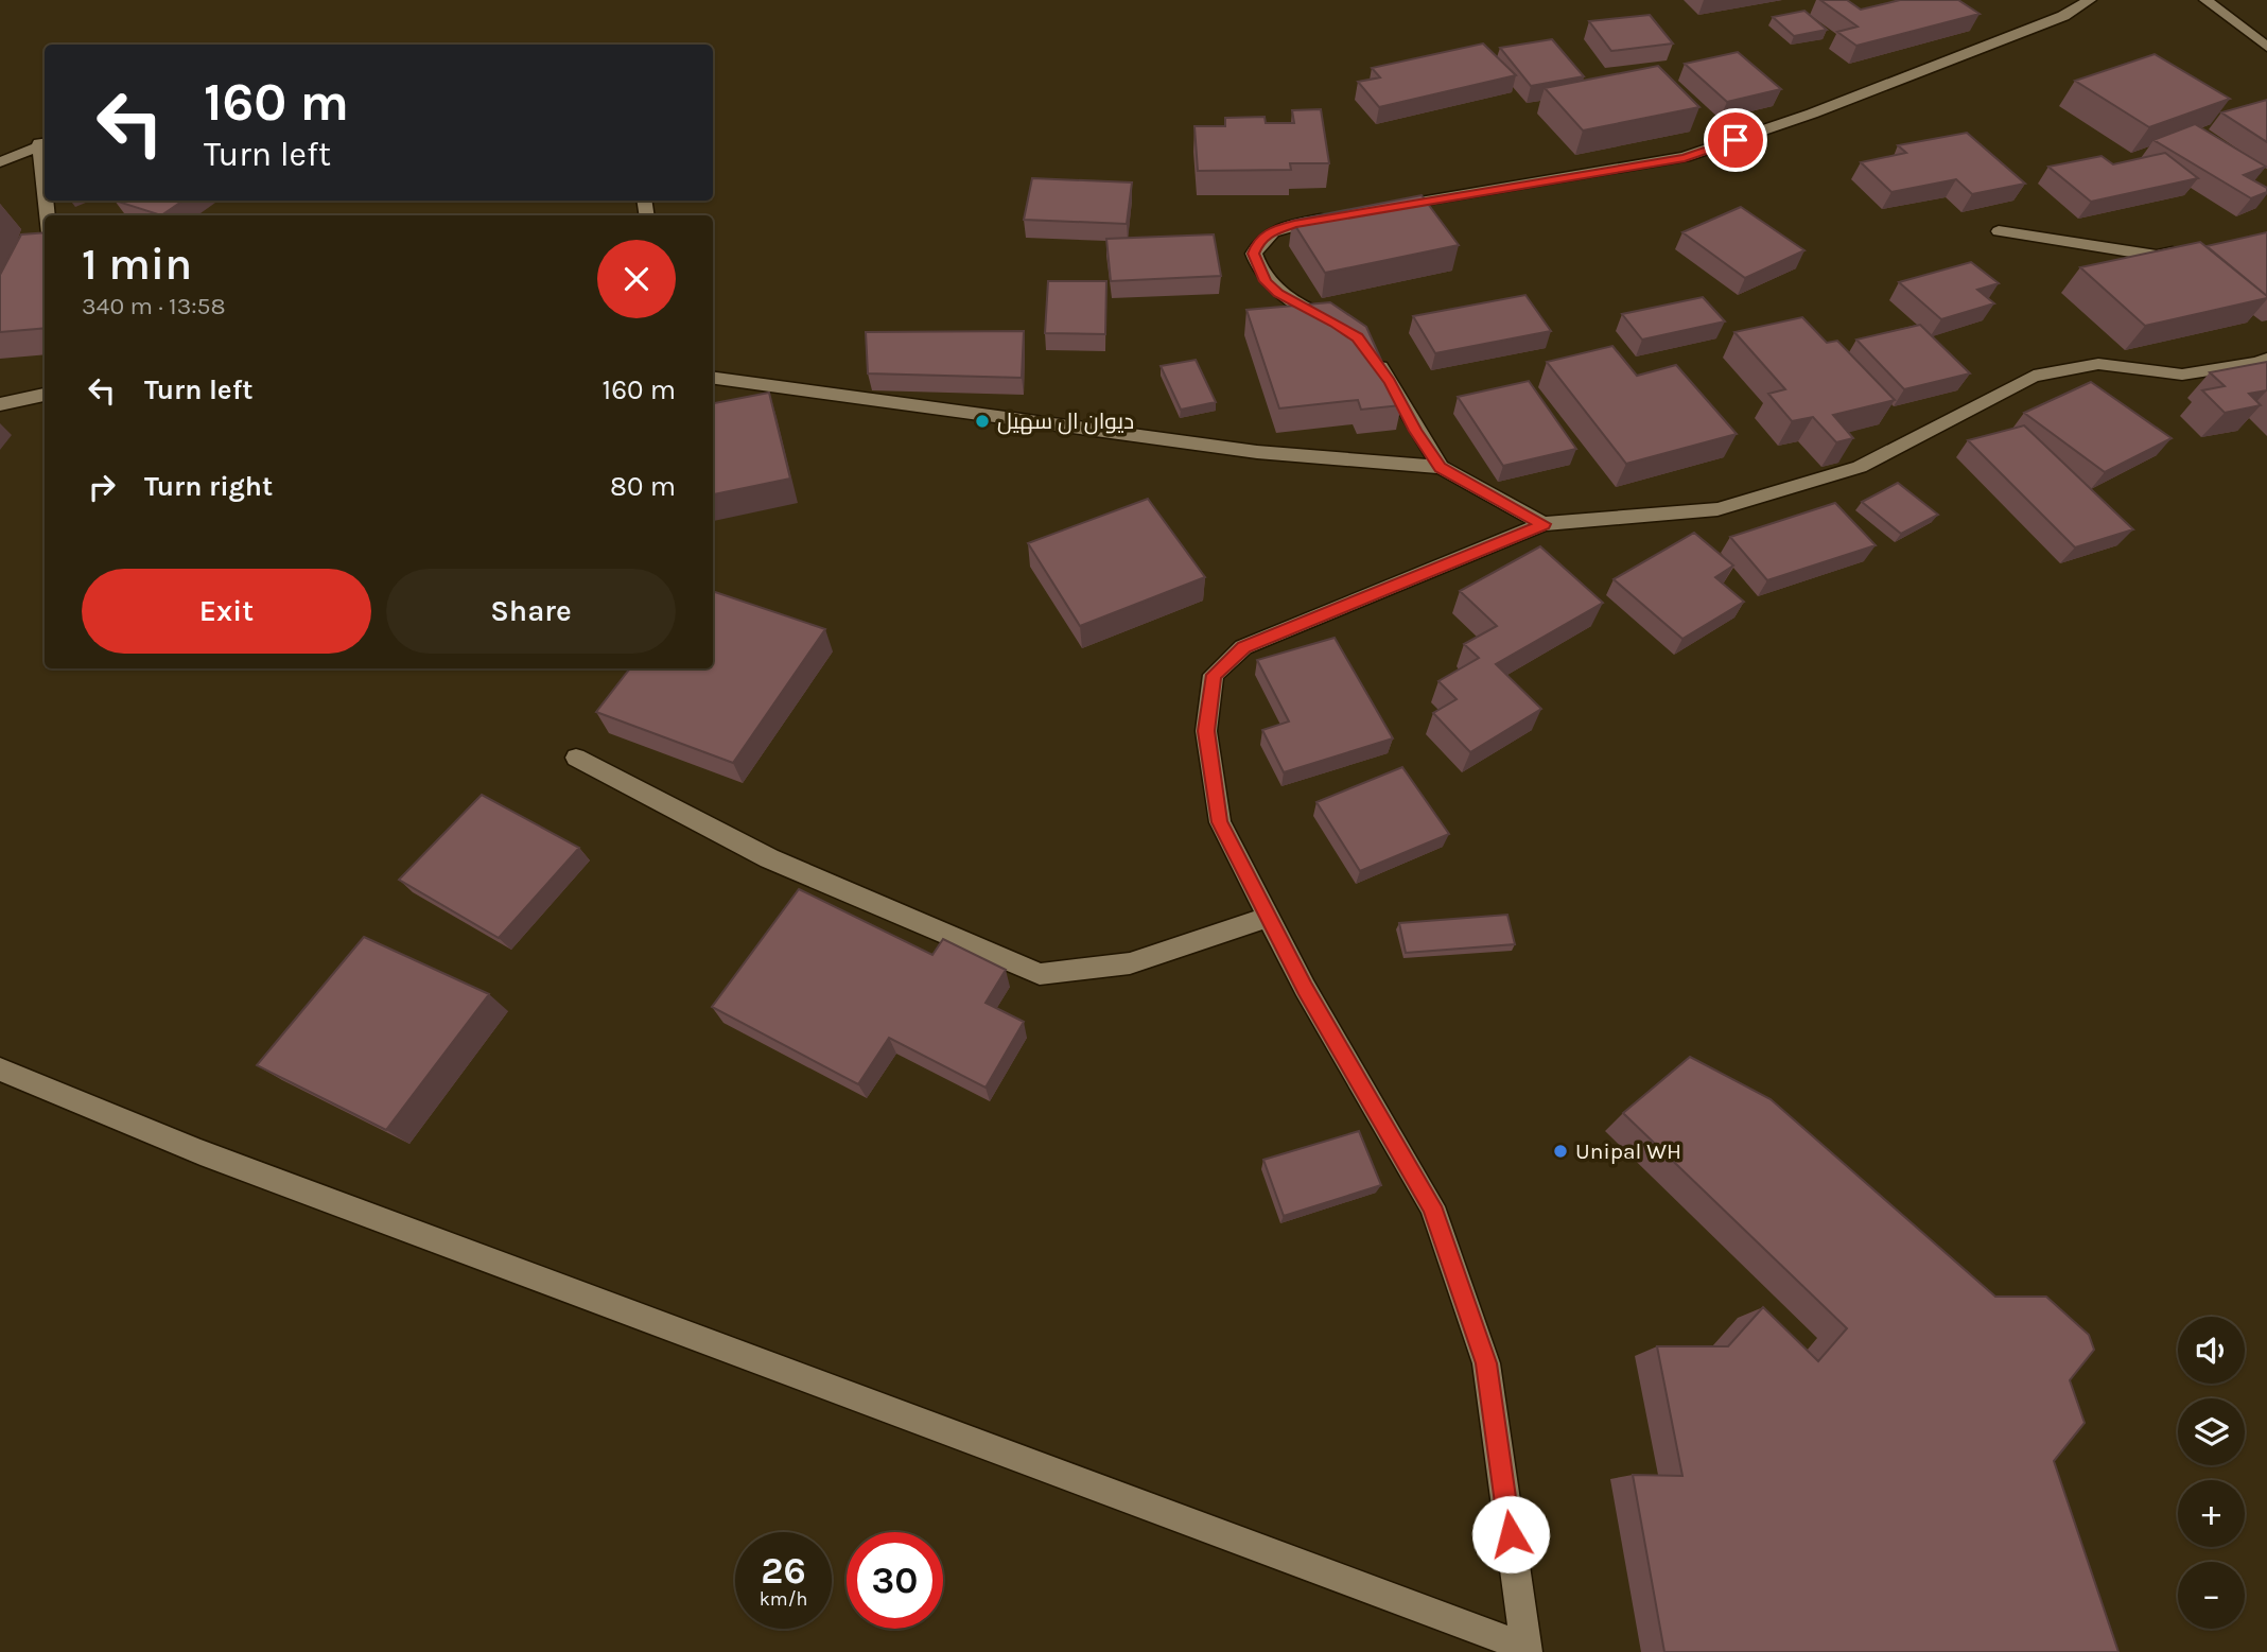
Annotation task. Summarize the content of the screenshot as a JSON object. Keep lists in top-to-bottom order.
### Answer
{
  "places": ["ديوان ال سهيل", "Unipal WH"],
  "page": {
    "turn": ["160 m", "Turn left"],
    "heading": ["1 min", "340 m · 13:58"],
    "list": [
      {
        "name": "Turn left",
        "value": "160 m"
      },
      {
        "name": "Turn right",
        "value": "80 m"
      }
    ],
    "buttons": ["Exit", "Share"],
    "map_buttons": ["+", "−"],
    "speed": "26 km/h",
    "limit": "30"
  }
}
